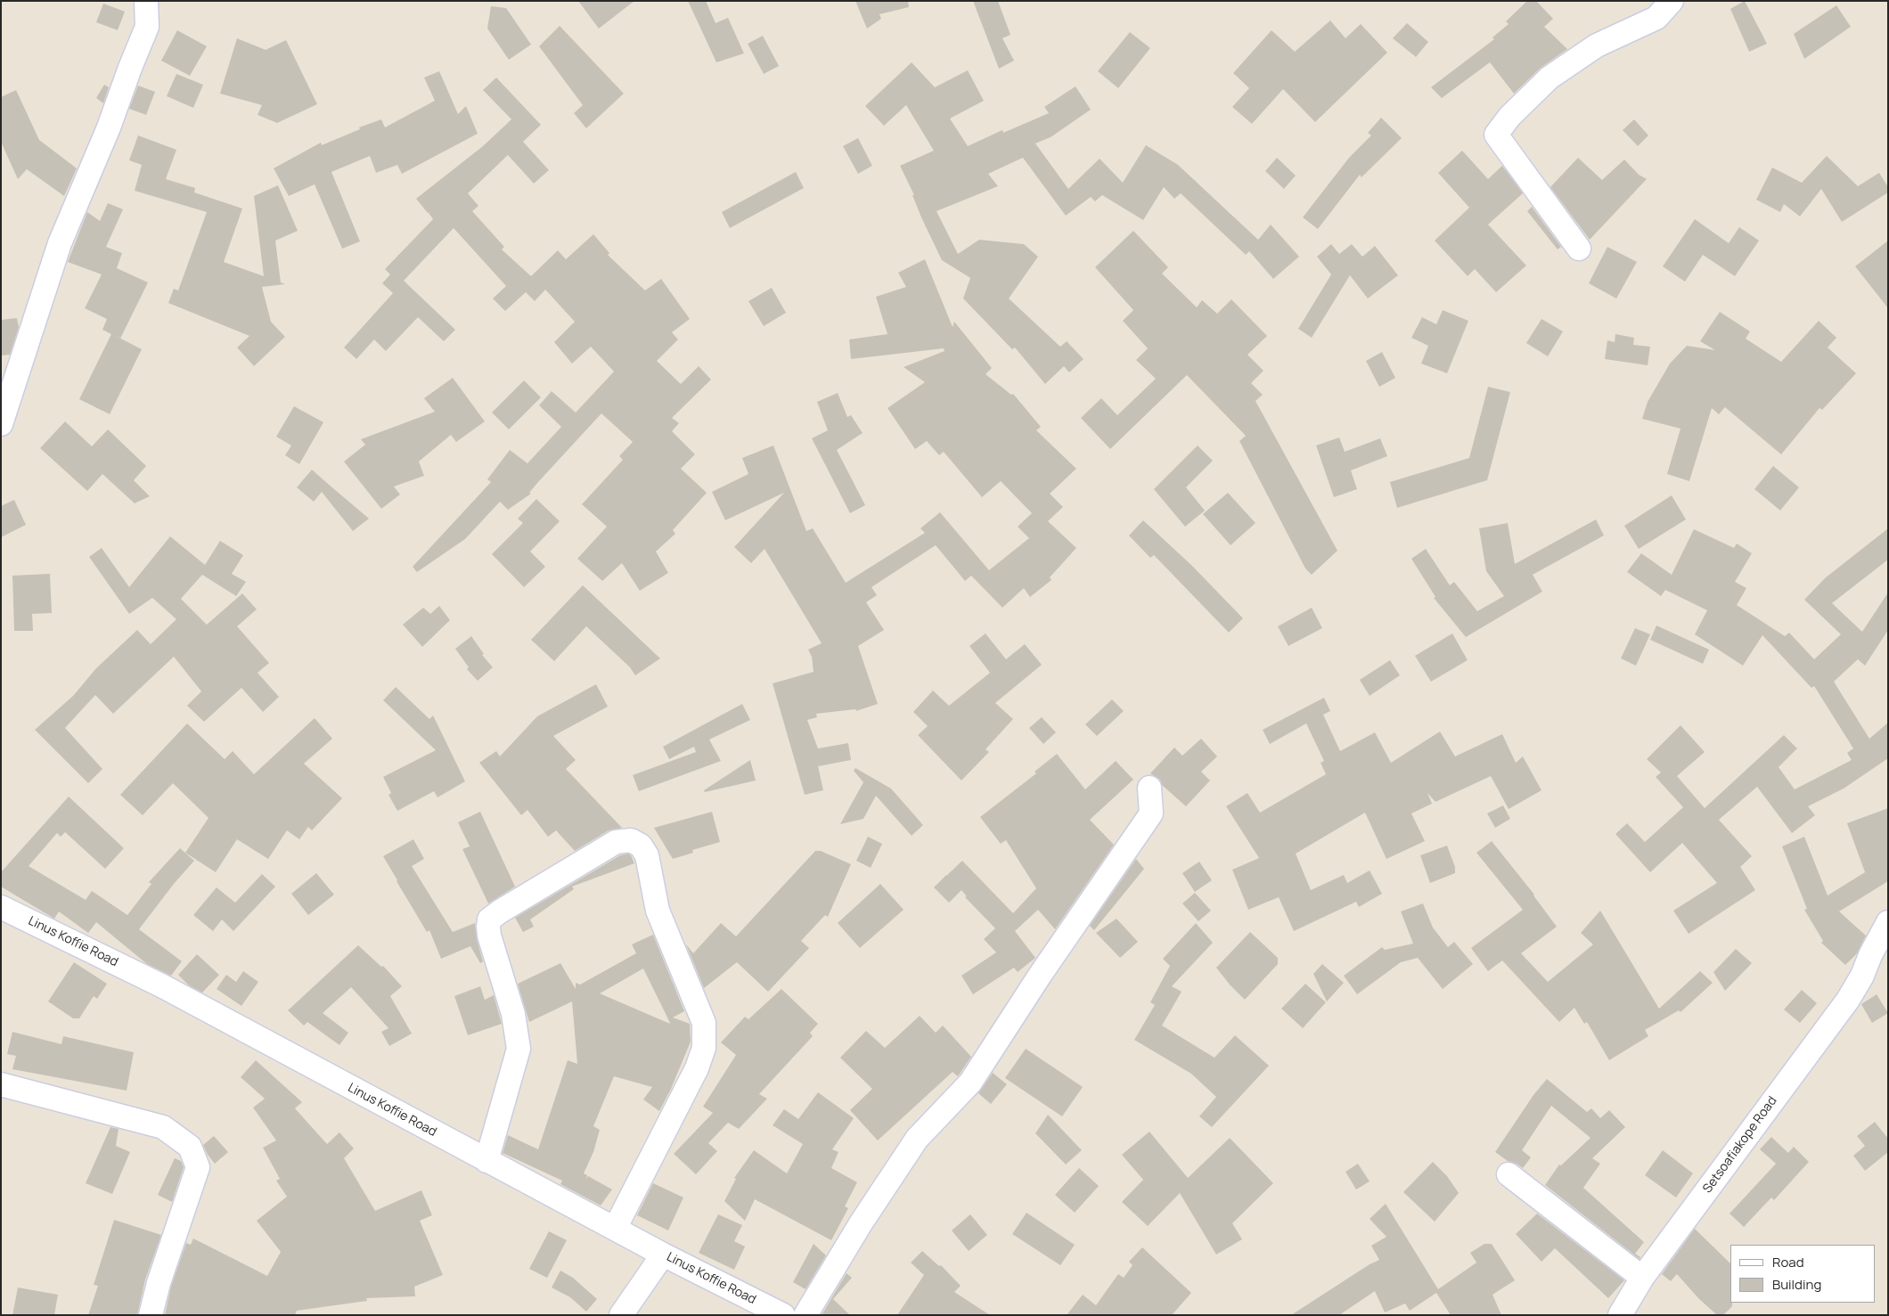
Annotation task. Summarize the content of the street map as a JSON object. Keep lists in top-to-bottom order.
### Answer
{
  "streets": {
    "street": ["Linus Koffie Road", "Setsoafiakope Road"]
  },
  "legend": ["Road", "Building"]
}
